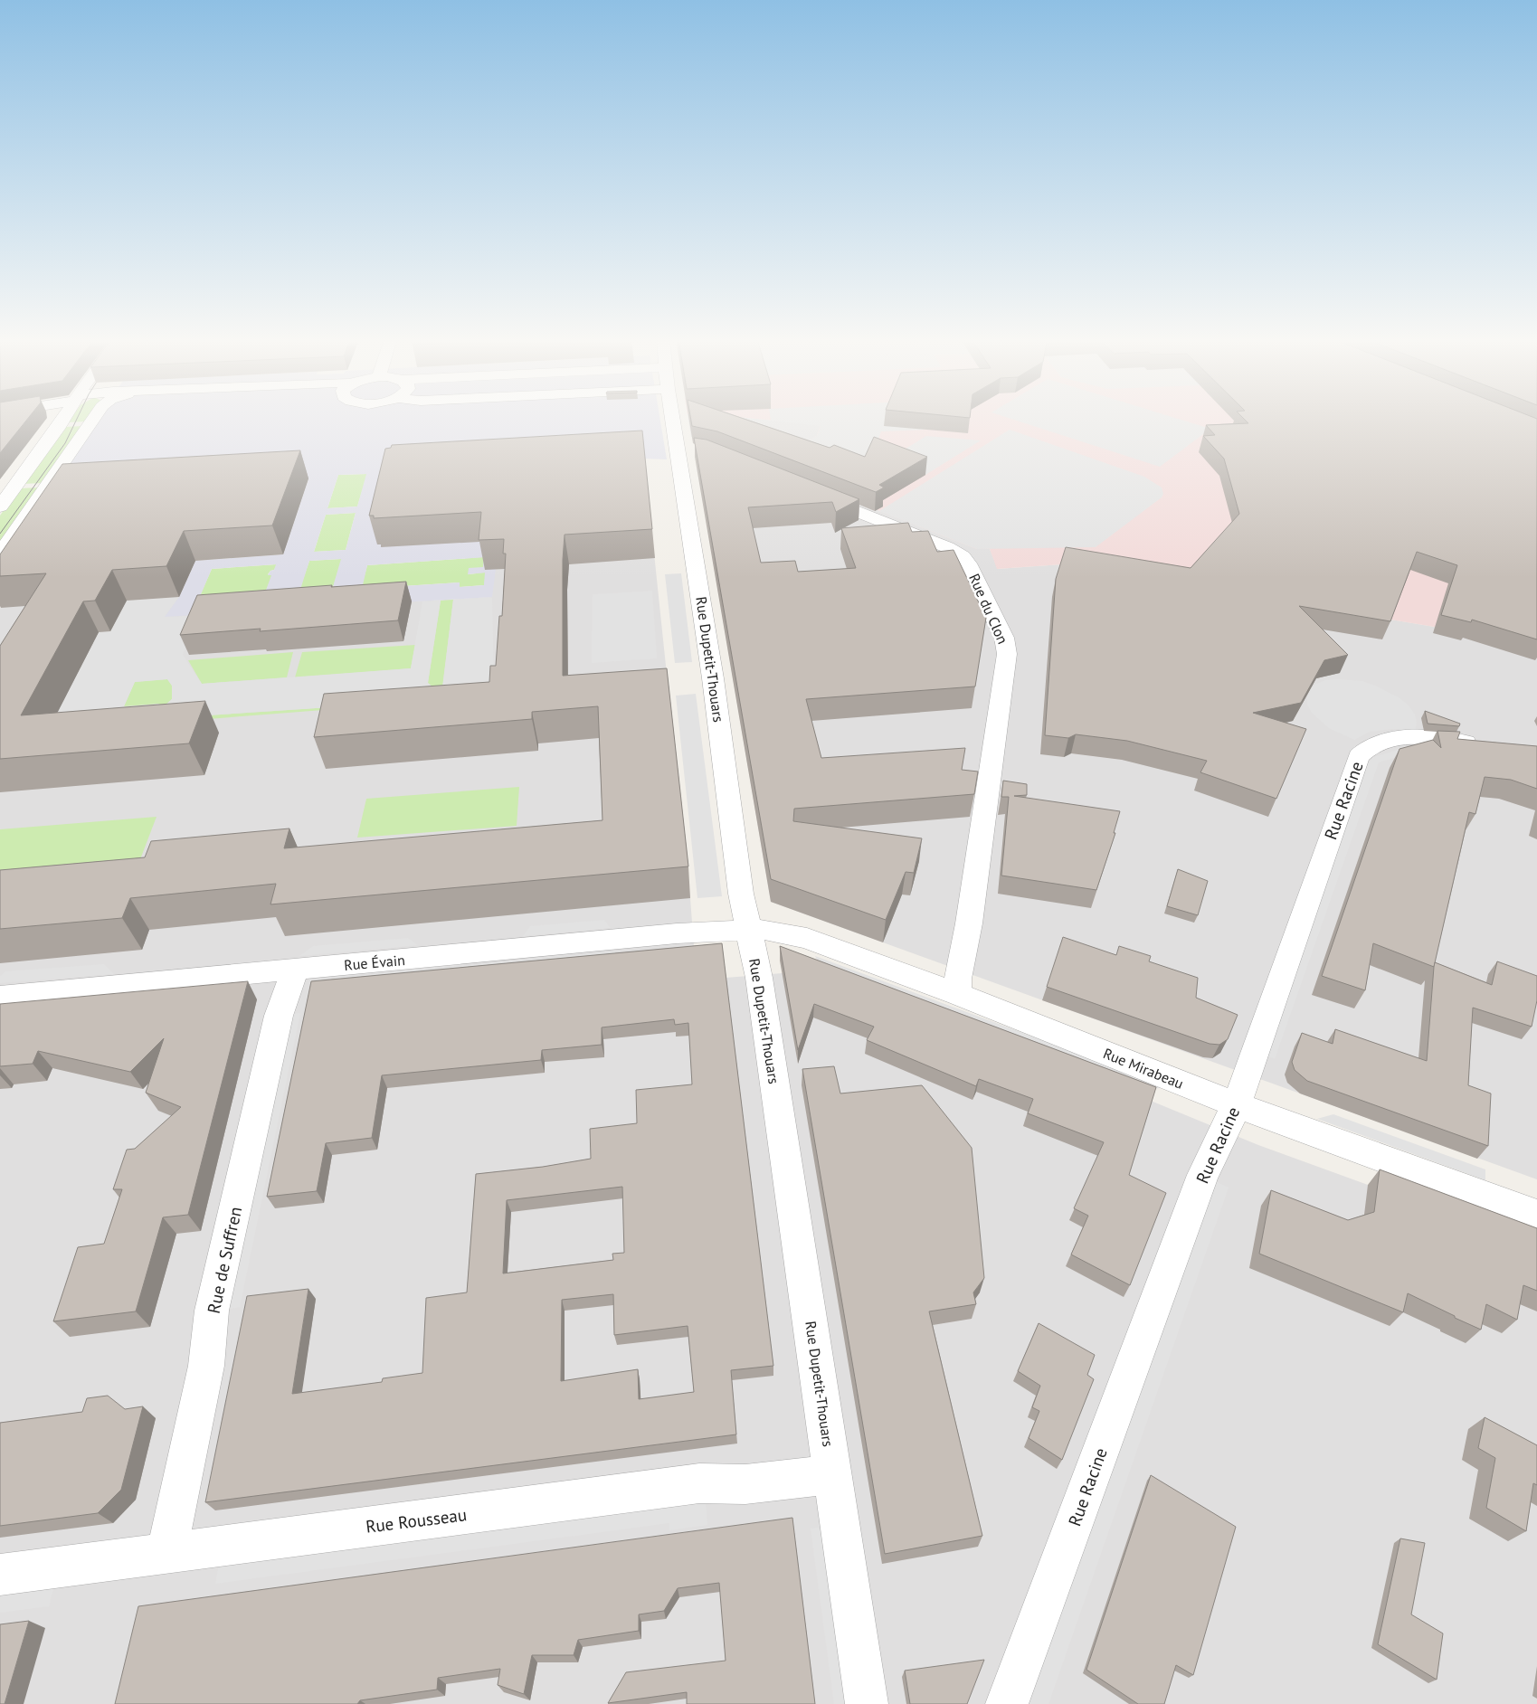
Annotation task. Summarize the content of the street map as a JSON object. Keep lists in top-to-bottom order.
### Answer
{
  "streets": {
    "street": [
      "Rue du Clon",
      "Rue Dupetit-Thouars",
      "Rue Racine",
      "Rue Évain",
      "Rue Mirabeau",
      "Rue de Suffren",
      "Rue Rousseau"
    ]
  },
  "crossings": [
    ["Rue du Clon", "Rue Mirabeau"],
    ["Rue Dupetit-Thouars", "Rue Évain"],
    ["Rue Dupetit-Thouars", "Rue Mirabeau"],
    ["Rue Dupetit-Thouars", "Rue Rousseau"],
    ["Rue Racine", "Rue Mirabeau"],
    ["Rue Évain", "Rue Mirabeau"],
    ["Rue Évain", "Rue de Suffren"],
    ["Rue de Suffren", "Rue Rousseau"]
  ]
}
